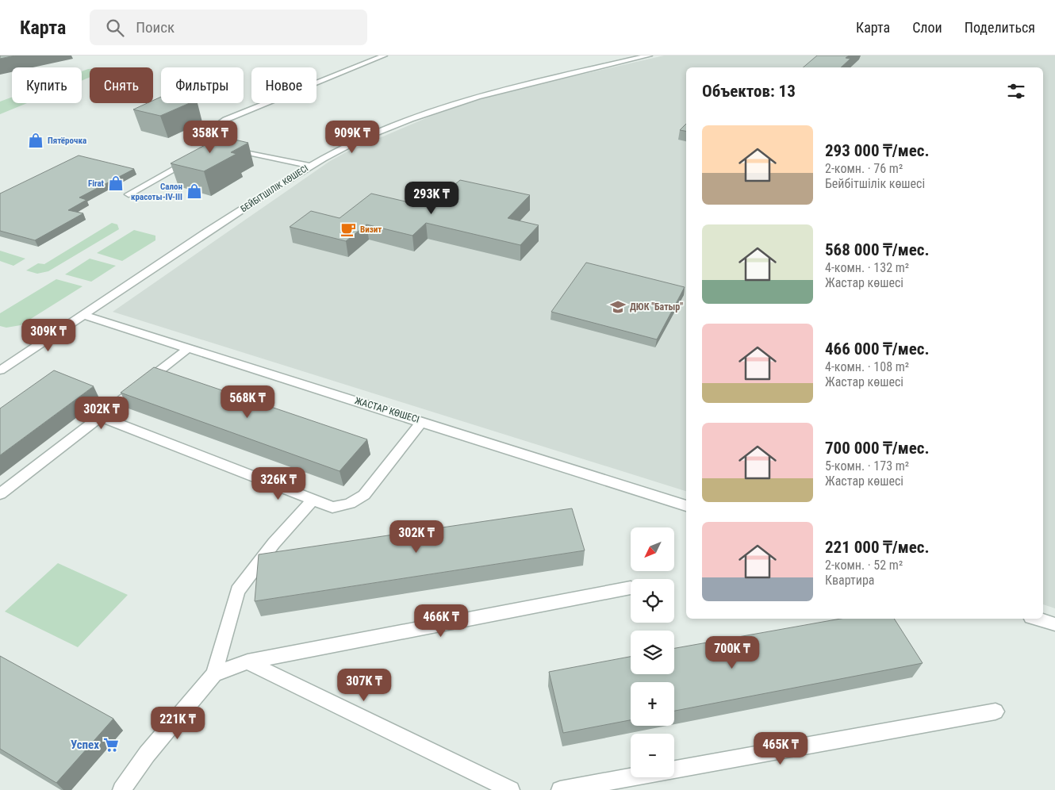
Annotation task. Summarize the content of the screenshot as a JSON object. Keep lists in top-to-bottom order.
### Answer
{
  "streets": {
    "street": ["БЕЙБІТШІЛІК КӨШЕСІ", "ЖАСТАР КӨШЕСІ"]
  },
  "crossings": [
    ["БЕЙБІТШІЛІК КӨШЕСІ", "ЖАСТАР КӨШЕСІ"]
  ],
  "places": {
    "shop": ["Пятёрочка", "Firat", "Салон красоты-IV-III"],
    "cafe": ["Визит"],
    "school or university": ["ДЮК \"Батыр\""],
    "supermarket": ["Успех"]
  },
  "north": "bottom left",
  "page": {
    "header": "Карта",
    "search": "Поиск",
    "nav": ["Карта", "Слои", "Поделиться"],
    "chip": [
      "Купить",
      "Снять",
      "Фильтры",
      "Новое"
    ],
    "heading": "Объектов: 13",
    "list": [
      {
        "name": "293 000 ₸/мес.",
        "note": "2-комн. · 76 m² · Бейбітшілік көшесі"
      },
      {
        "name": "568 000 ₸/мес.",
        "note": "4-комн. · 132 m² · Жастар көшесі"
      },
      {
        "name": "466 000 ₸/мес.",
        "note": "4-комн. · 108 m² · Жастар көшесі"
      },
      {
        "name": "700 000 ₸/мес.",
        "note": "5-комн. · 173 m² · Жастар көшесі"
      },
      {
        "name": "221 000 ₸/мес.",
        "note": "2-комн. · 52 m² · Квартира"
      }
    ],
    "price": [
      "358K ₸",
      "909K ₸",
      "293K ₸",
      "309K ₸",
      "568K ₸",
      "302K ₸",
      "326K ₸",
      "302K ₸",
      "466K ₸",
      "700K ₸",
      "307K ₸",
      "221K ₸",
      "465K ₸"
    ],
    "map_buttons": ["+", "−"]
  }
}
